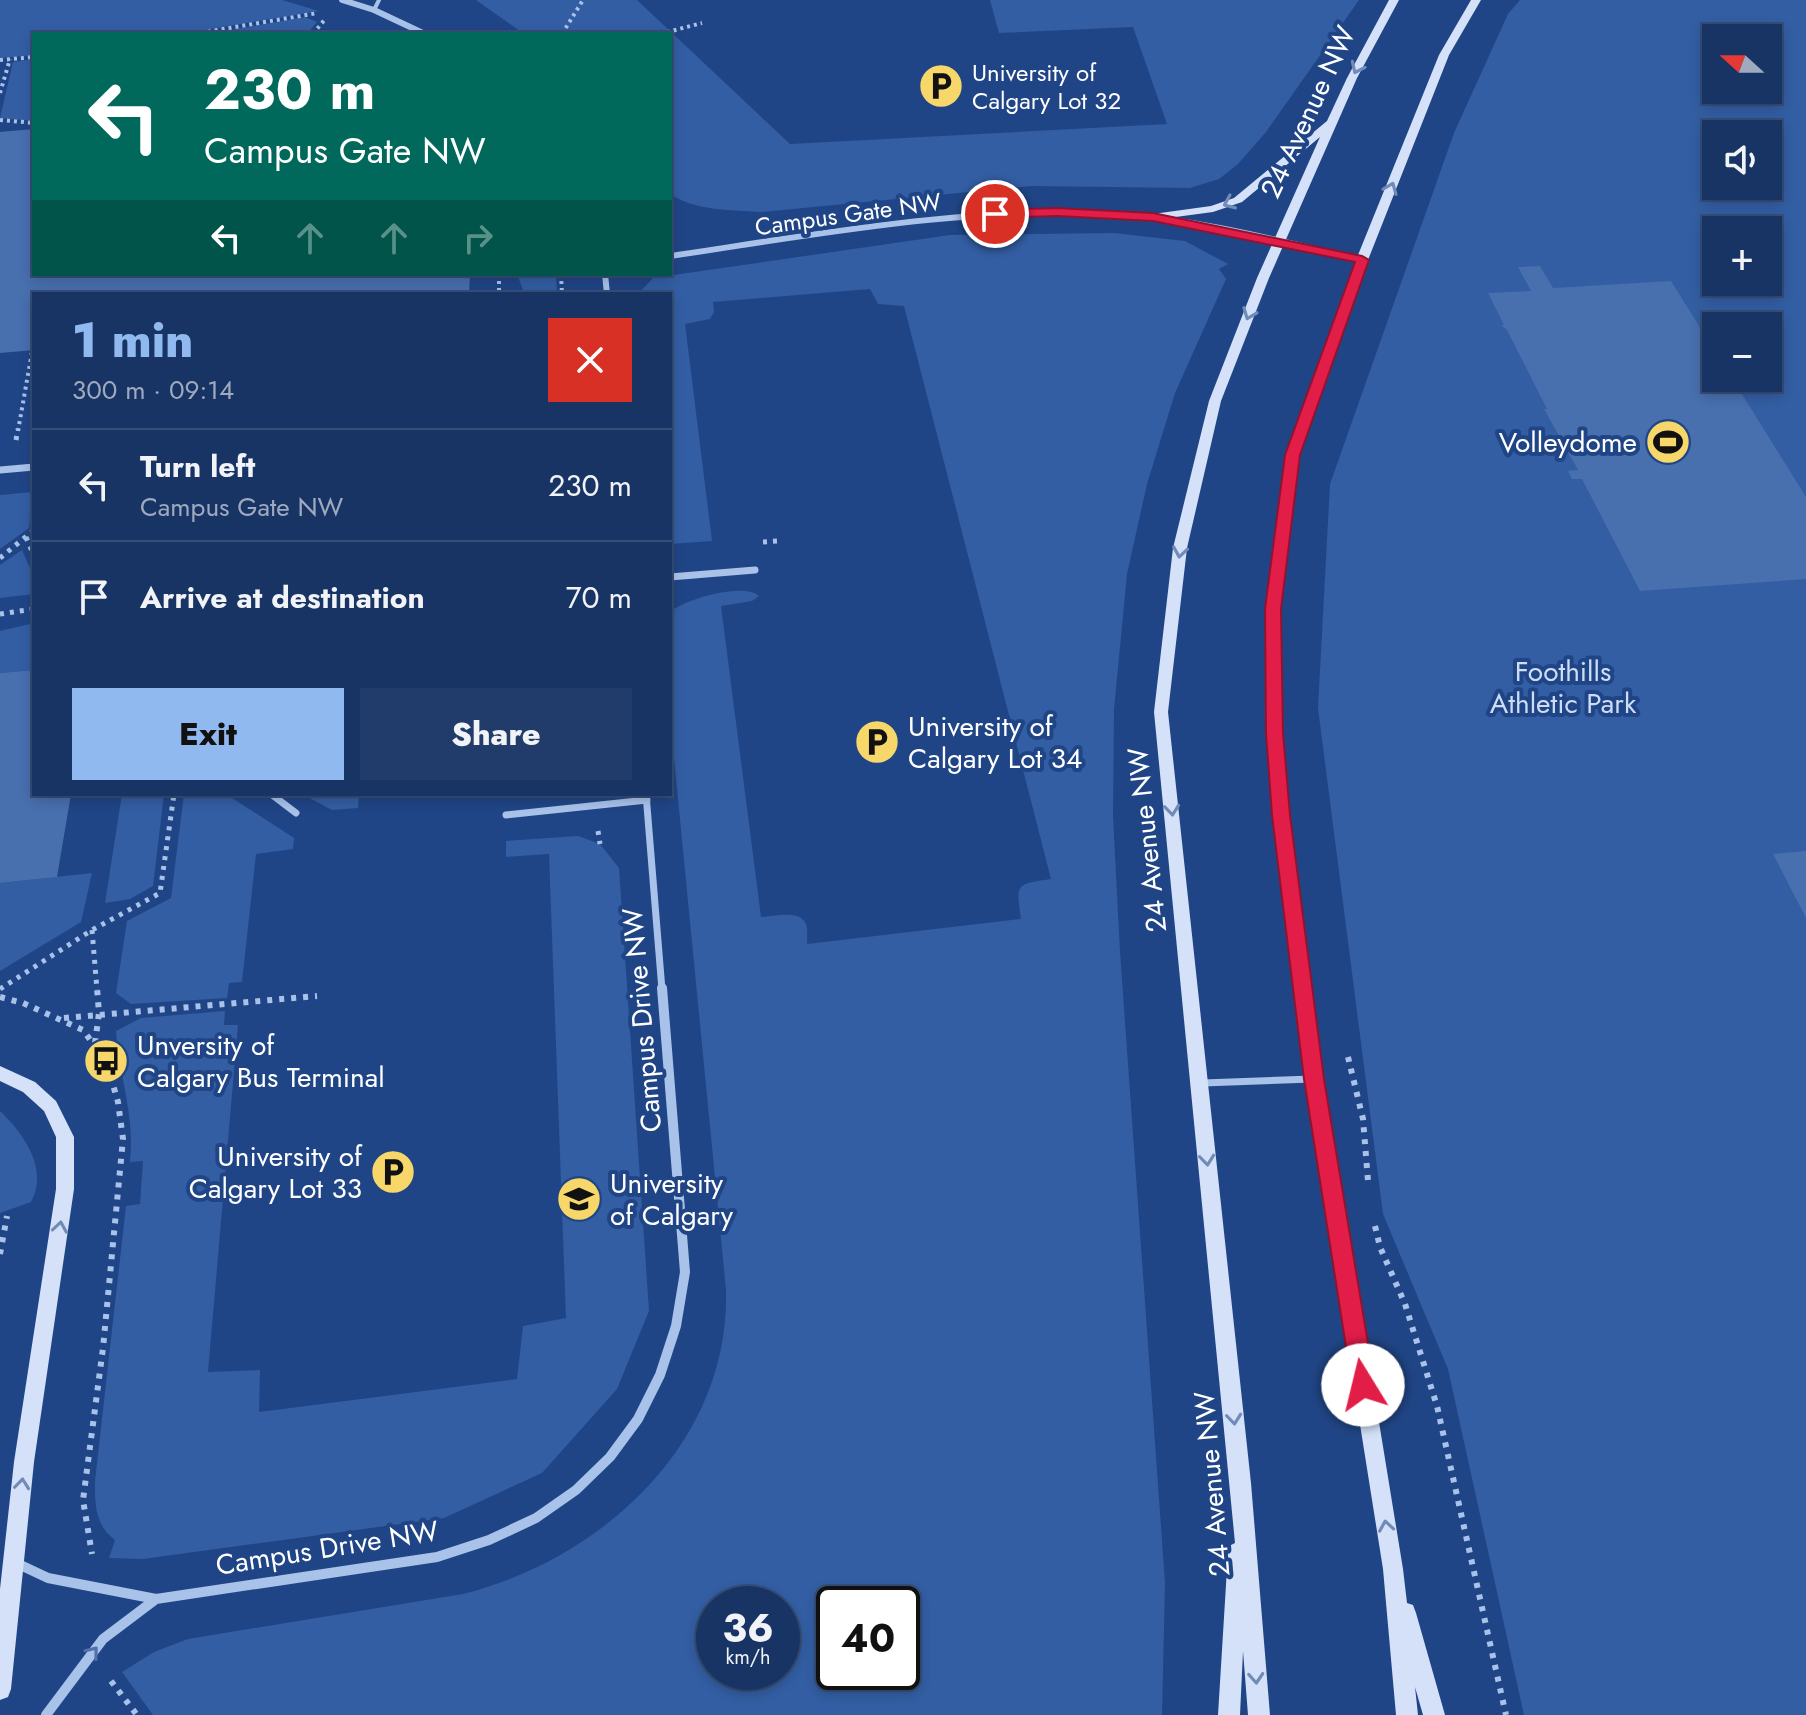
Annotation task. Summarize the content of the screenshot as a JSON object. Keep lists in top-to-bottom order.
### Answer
{
  "streets": {
    "street": ["24 Avenue NW", "Campus Gate NW", "Campus Drive NW"]
  },
  "crossings": [
    ["24 Avenue NW", "Campus Gate NW"]
  ],
  "parks": ["Foothills Athletic Park"],
  "places": {
    "parking": ["University of Calgary Lot 32", "University of Calgary Lot 34", "University of Calgary Lot 33"],
    "sports": ["Volleydome"],
    "bus stop": ["Unversity of Calgary Bus Terminal"],
    "school or university": ["University of Calgary"]
  },
  "north": "left",
  "page": {
    "map_buttons": ["+", "−"],
    "turn": ["230 m", "Campus Gate NW"],
    "heading": ["1 min", "300 m · 09:14"],
    "list": [
      {
        "name": "Turn left",
        "note": "Campus Gate NW",
        "value": "230 m"
      },
      {
        "name": "Arrive at destination",
        "value": "70 m"
      }
    ],
    "buttons": ["Exit", "Share"],
    "speed": "36 km/h",
    "limit": "40"
  }
}
